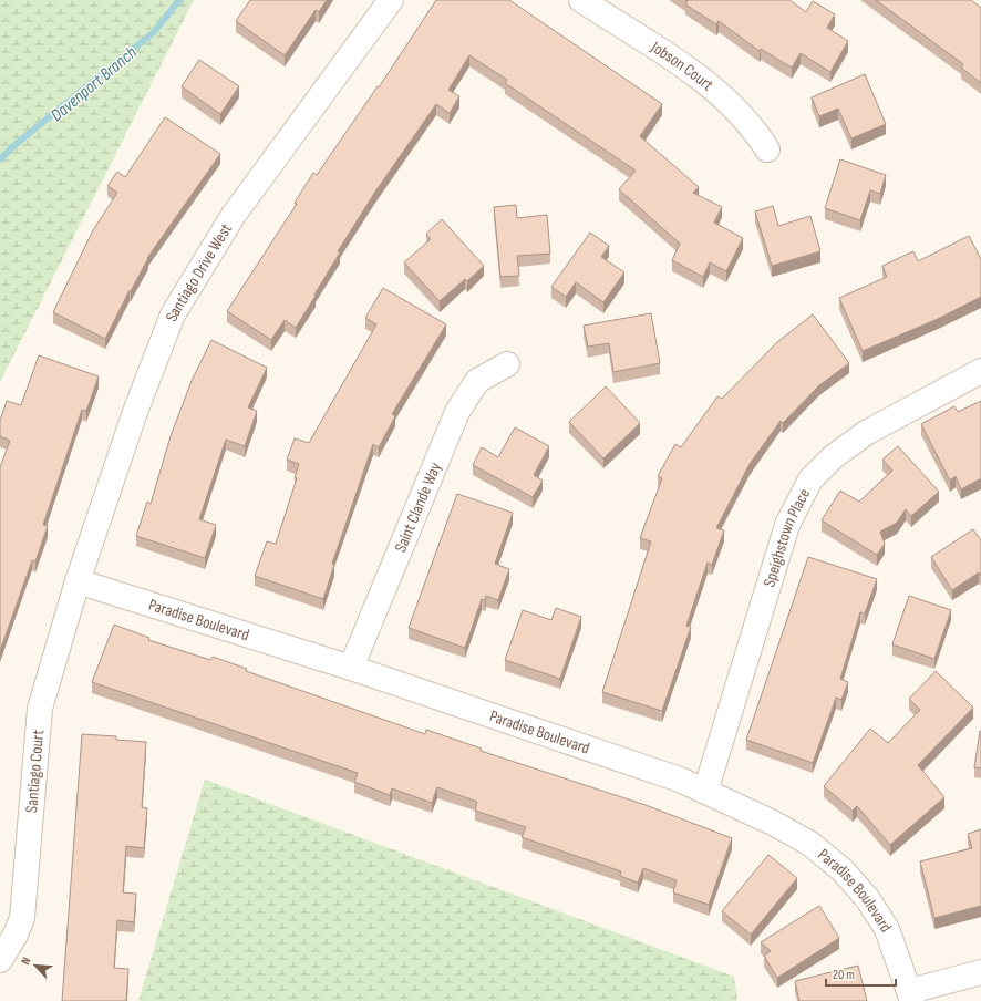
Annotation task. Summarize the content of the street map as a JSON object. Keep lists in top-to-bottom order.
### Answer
{
  "streets": {
    "street": [
      "Jobson Court",
      "Santiago Drive West",
      "Saint Clande Way",
      "Speighstown Place",
      "Paradise Boulevard",
      "Santiago Court"
    ]
  },
  "crossings": [
    ["Santiago Drive West", "Paradise Boulevard"],
    ["Santiago Drive West", "Santiago Court"],
    ["Saint Clande Way", "Paradise Boulevard"],
    ["Speighstown Place", "Paradise Boulevard"],
    ["Paradise Boulevard", "Santiago Court"]
  ],
  "water": ["Davenport Branch"],
  "scale_bar": "20 m",
  "north": "top left"
}
